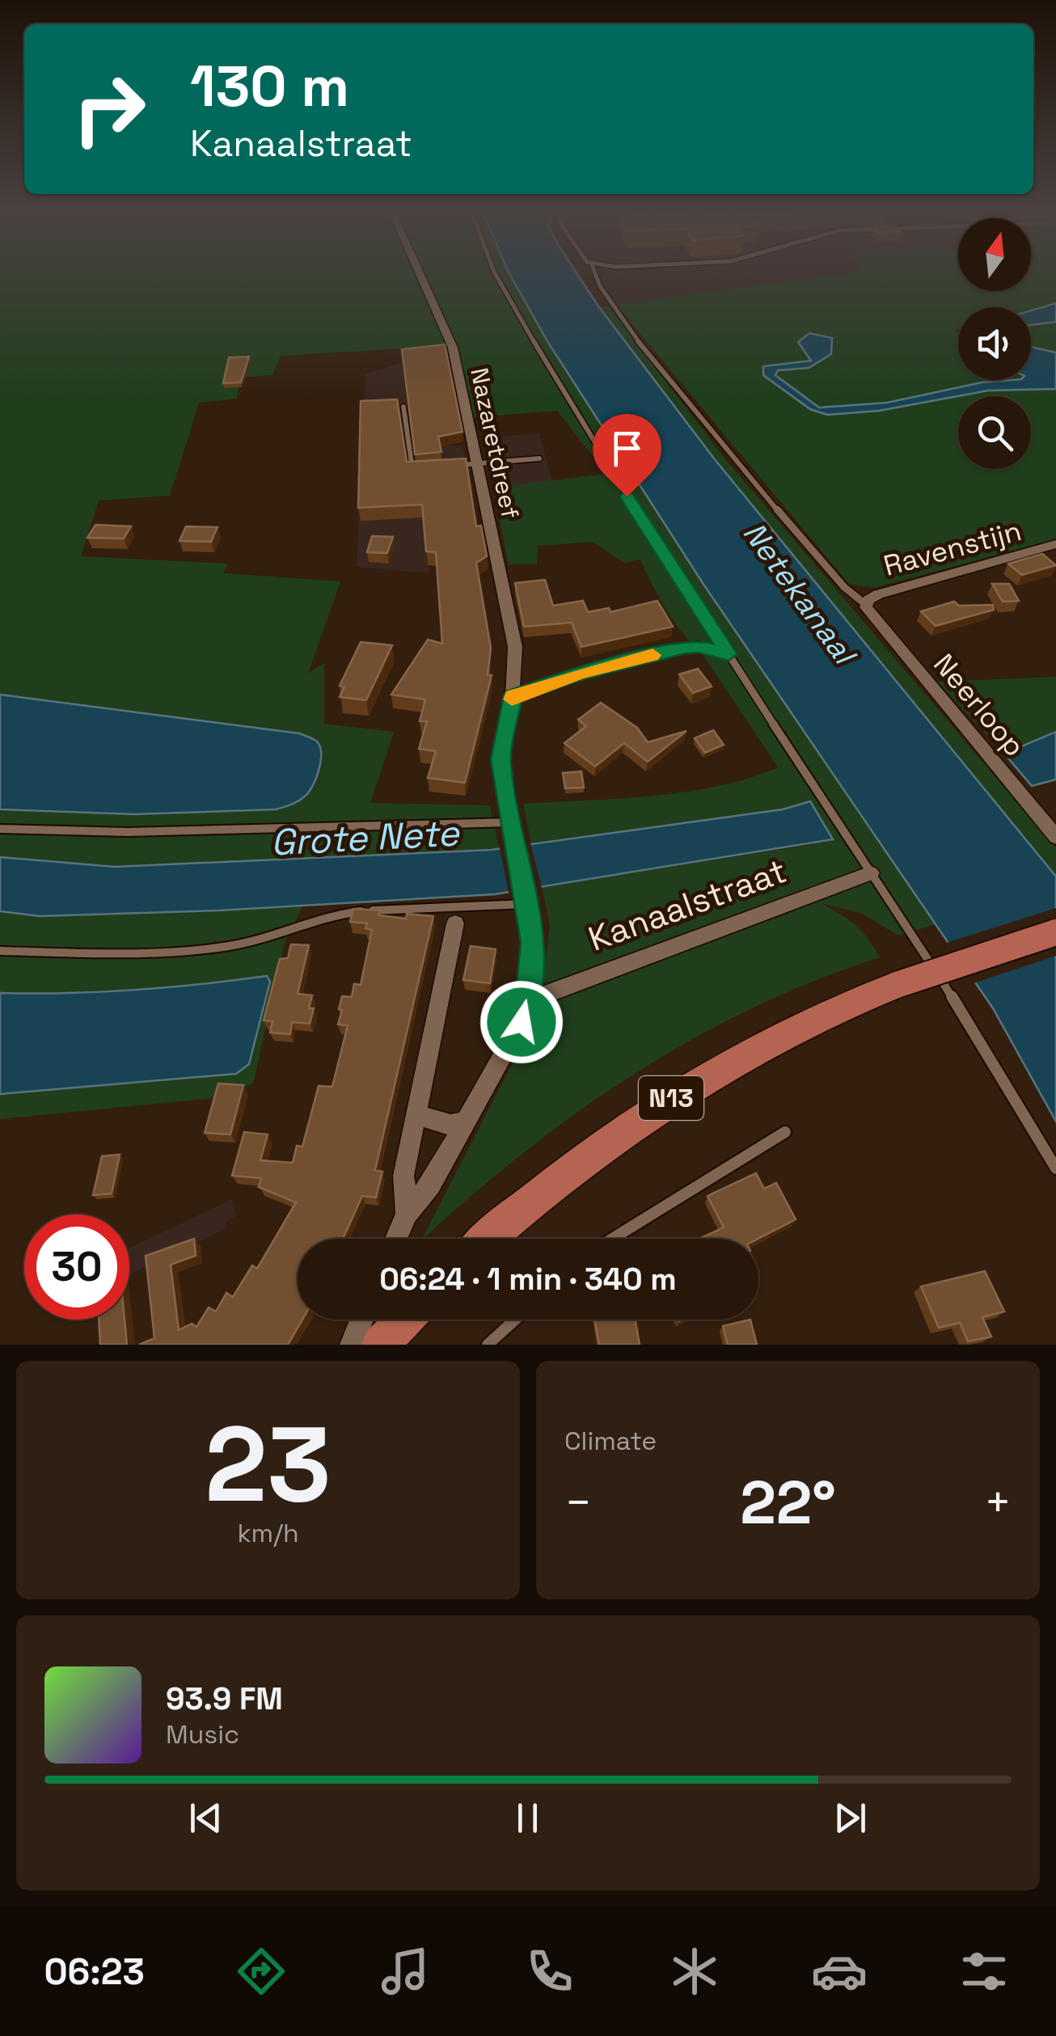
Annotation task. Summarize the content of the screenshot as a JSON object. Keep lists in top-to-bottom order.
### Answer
{
  "streets": {
    "main road": ["N13"],
    "street": [
      "Nazaretdreef",
      "Ravenstijn",
      "Neerloop",
      "Kanaalstraat"
    ]
  },
  "crossings": [
    ["Ravenstijn", "Neerloop"]
  ],
  "water": ["Netekanaal", "Grote Nete"],
  "north": "top",
  "page": {
    "turn": ["130 m", "Kanaalstraat"],
    "limit": "30",
    "trip": "06:24 · 1 min · 340 m",
    "tile": [
      ["23", "km/h"],
      "Climate"
    ],
    "heat": ["−", "22°", "+"],
    "song": ["93.9 FM", "Music"],
    "tabs": "06:23"
  }
}
